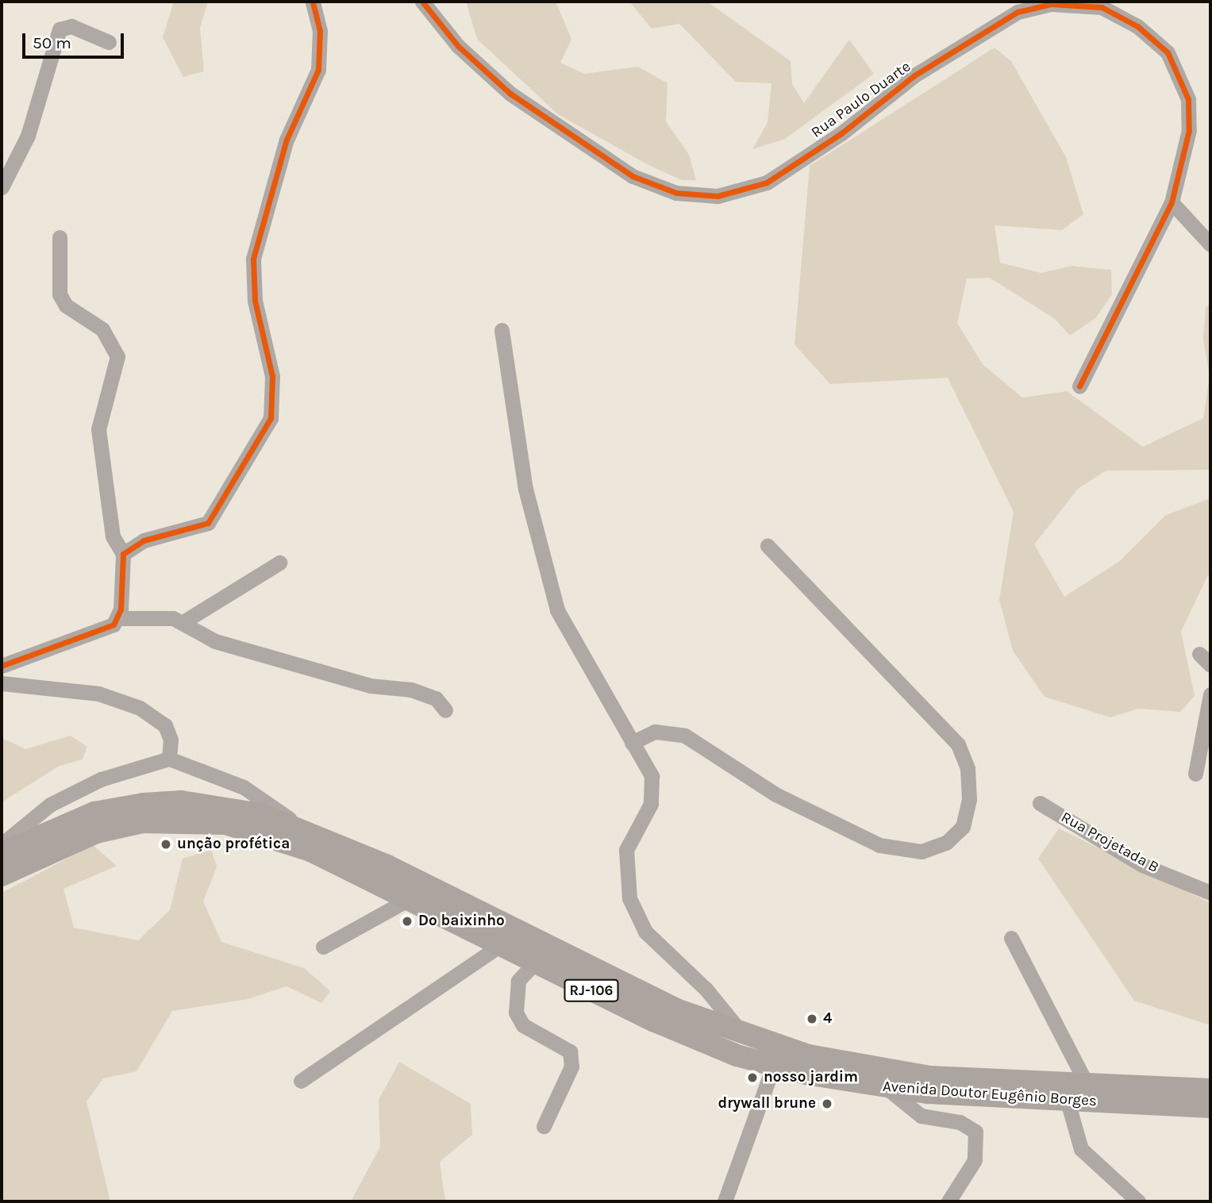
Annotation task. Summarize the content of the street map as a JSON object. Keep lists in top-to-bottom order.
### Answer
{
  "streets": {
    "highway": ["RJ-106", "Avenida Doutor Eugênio Borges"],
    "street": ["Rua Paulo Duarte", "Rua Projetada B"]
  },
  "places": [
    "unção profética",
    "Do baixinho",
    "4",
    "nosso jardim",
    "drywall brune"
  ],
  "scale_bar": "50 m"
}
